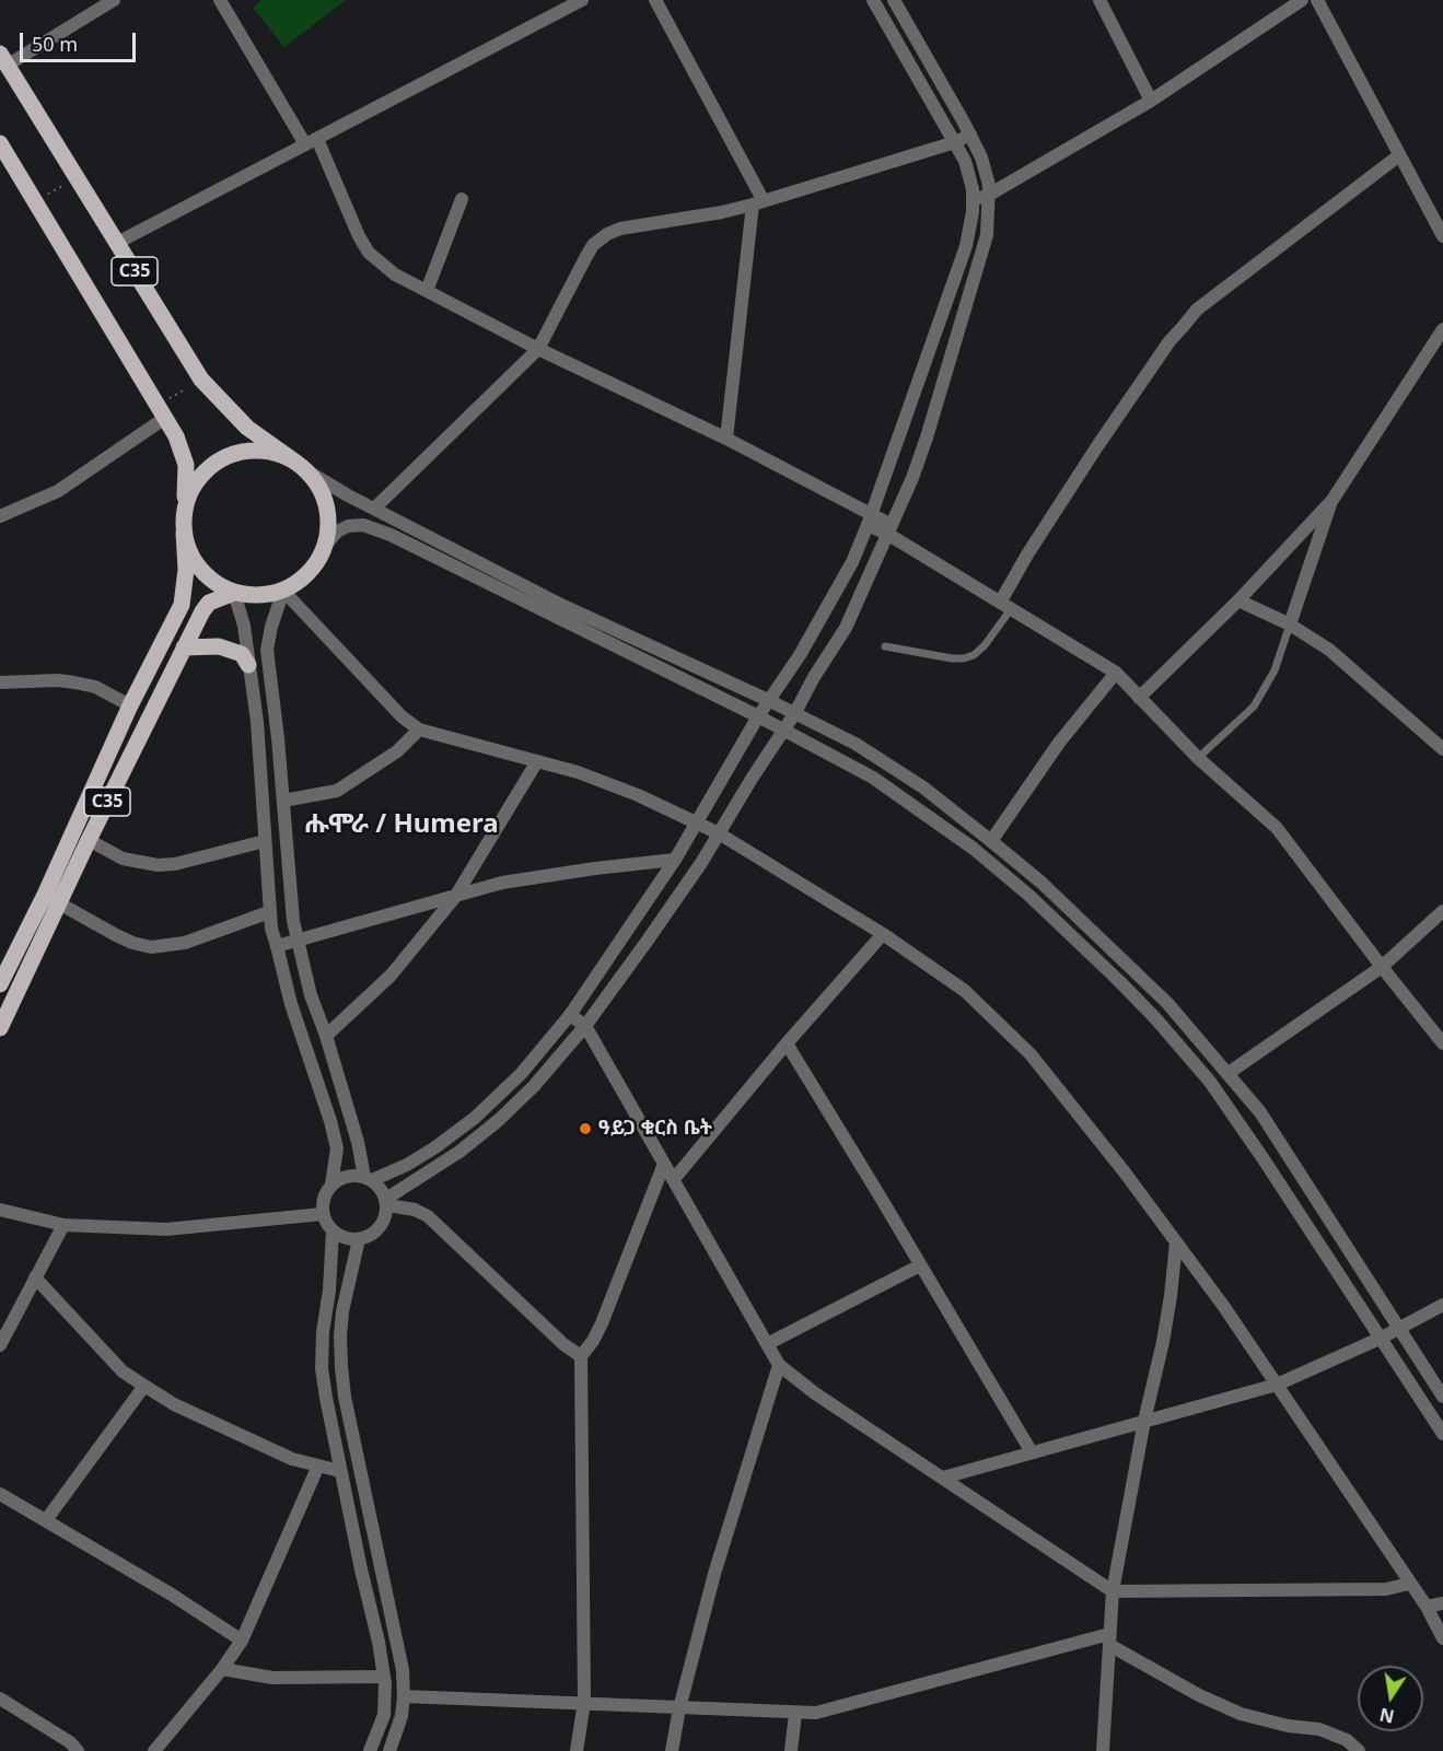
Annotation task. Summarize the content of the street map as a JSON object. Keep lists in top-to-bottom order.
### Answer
{
  "streets": {
    "main road": ["C35"]
  },
  "districts": ["ሑሞራ / Humera"],
  "places": ["ዓይጋ ቁርስ ቤት"],
  "scale_bar": "50 m",
  "north": "bottom"
}
